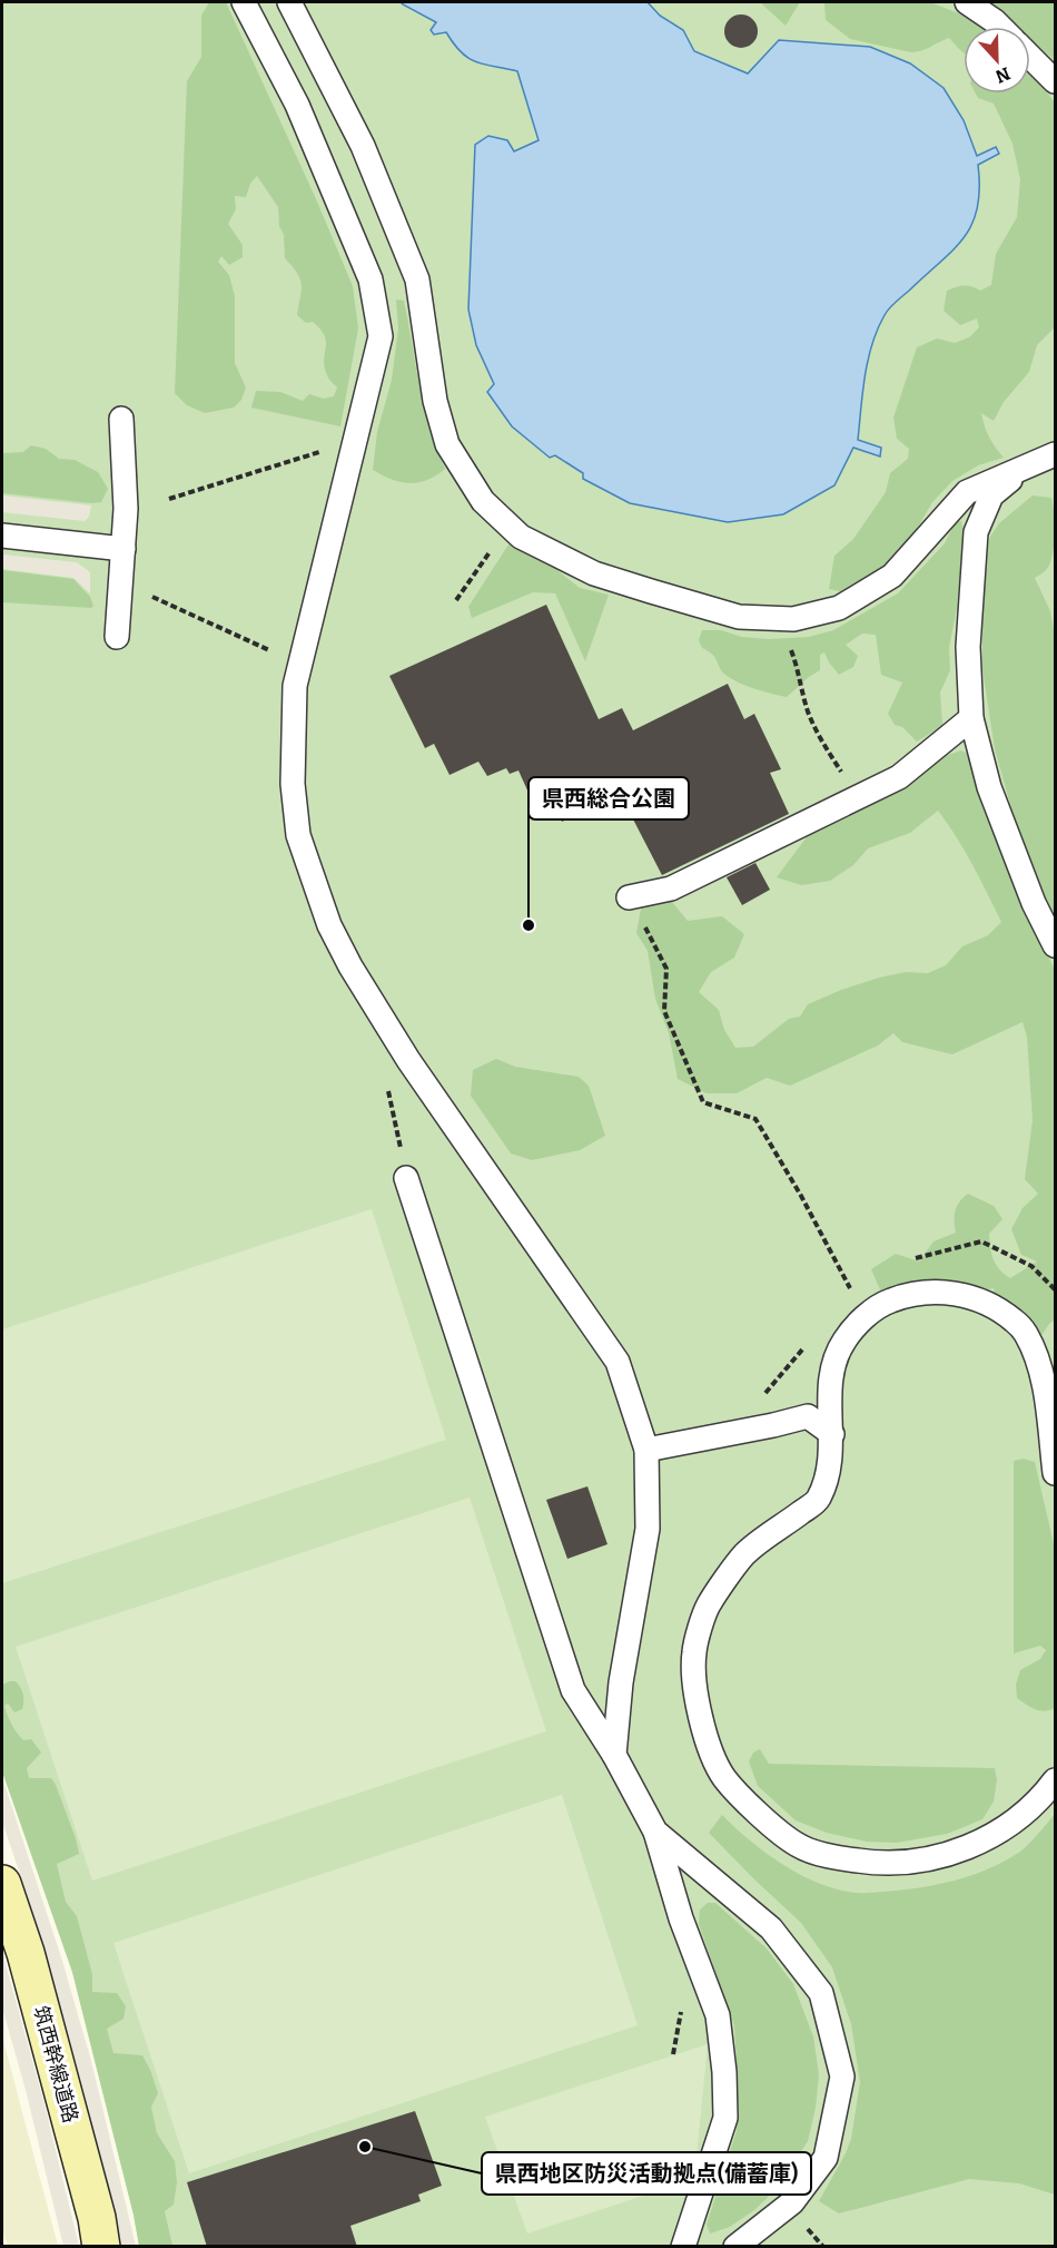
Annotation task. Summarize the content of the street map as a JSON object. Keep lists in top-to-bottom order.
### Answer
{
  "streets": {
    "street": ["筑西幹線道路"]
  },
  "places": ["県西総合公園", "県西地区防災活動拠点(備蓄庫)"],
  "north": "bottom"
}
